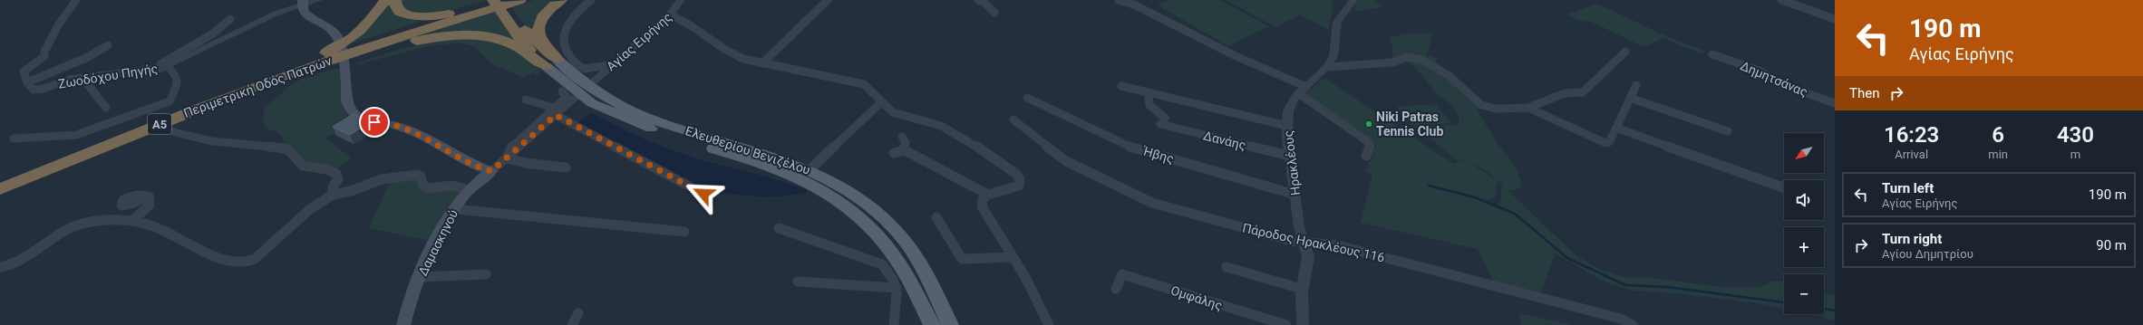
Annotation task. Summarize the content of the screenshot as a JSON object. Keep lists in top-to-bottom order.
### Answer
{
  "streets": {
    "highway": ["Περιμετρική Οδός Πατρών", "Α5"],
    "main road": ["Ελευθερίου Βενιζέλου", "Δαμασκηνού"],
    "street": [
      "Αγίας Ειρήνης",
      "Ζωοδόχου Πηγής",
      "Δημητσάνας",
      "Δανάης",
      "Ήβης",
      "Ηρακλέους",
      "Πάροδος Ηρακλέους 116",
      "Ομφάλης"
    ]
  },
  "crossings": [
    ["Δανάης", "Ηρακλέους"],
    ["Ήβης", "Ηρακλέους"],
    ["Ηρακλέους", "Πάροδος Ηρακλέους 116"]
  ],
  "places": ["Niki Patras Tennis Club"],
  "north": "bottom left",
  "page": {
    "turn": ["190 m", "Αγίας Ειρήνης"],
    "then": "Then",
    "eta": [
      "16:23",
      "Arrival",
      "6",
      "min",
      "430",
      "m"
    ],
    "map_buttons": ["+", "−"],
    "list": [
      {
        "name": "Turn left",
        "note": "Αγίας Ειρήνης",
        "value": "190 m"
      },
      {
        "name": "Turn right",
        "note": "Αγίου Δημητρίου",
        "value": "90 m"
      }
    ]
  }
}
